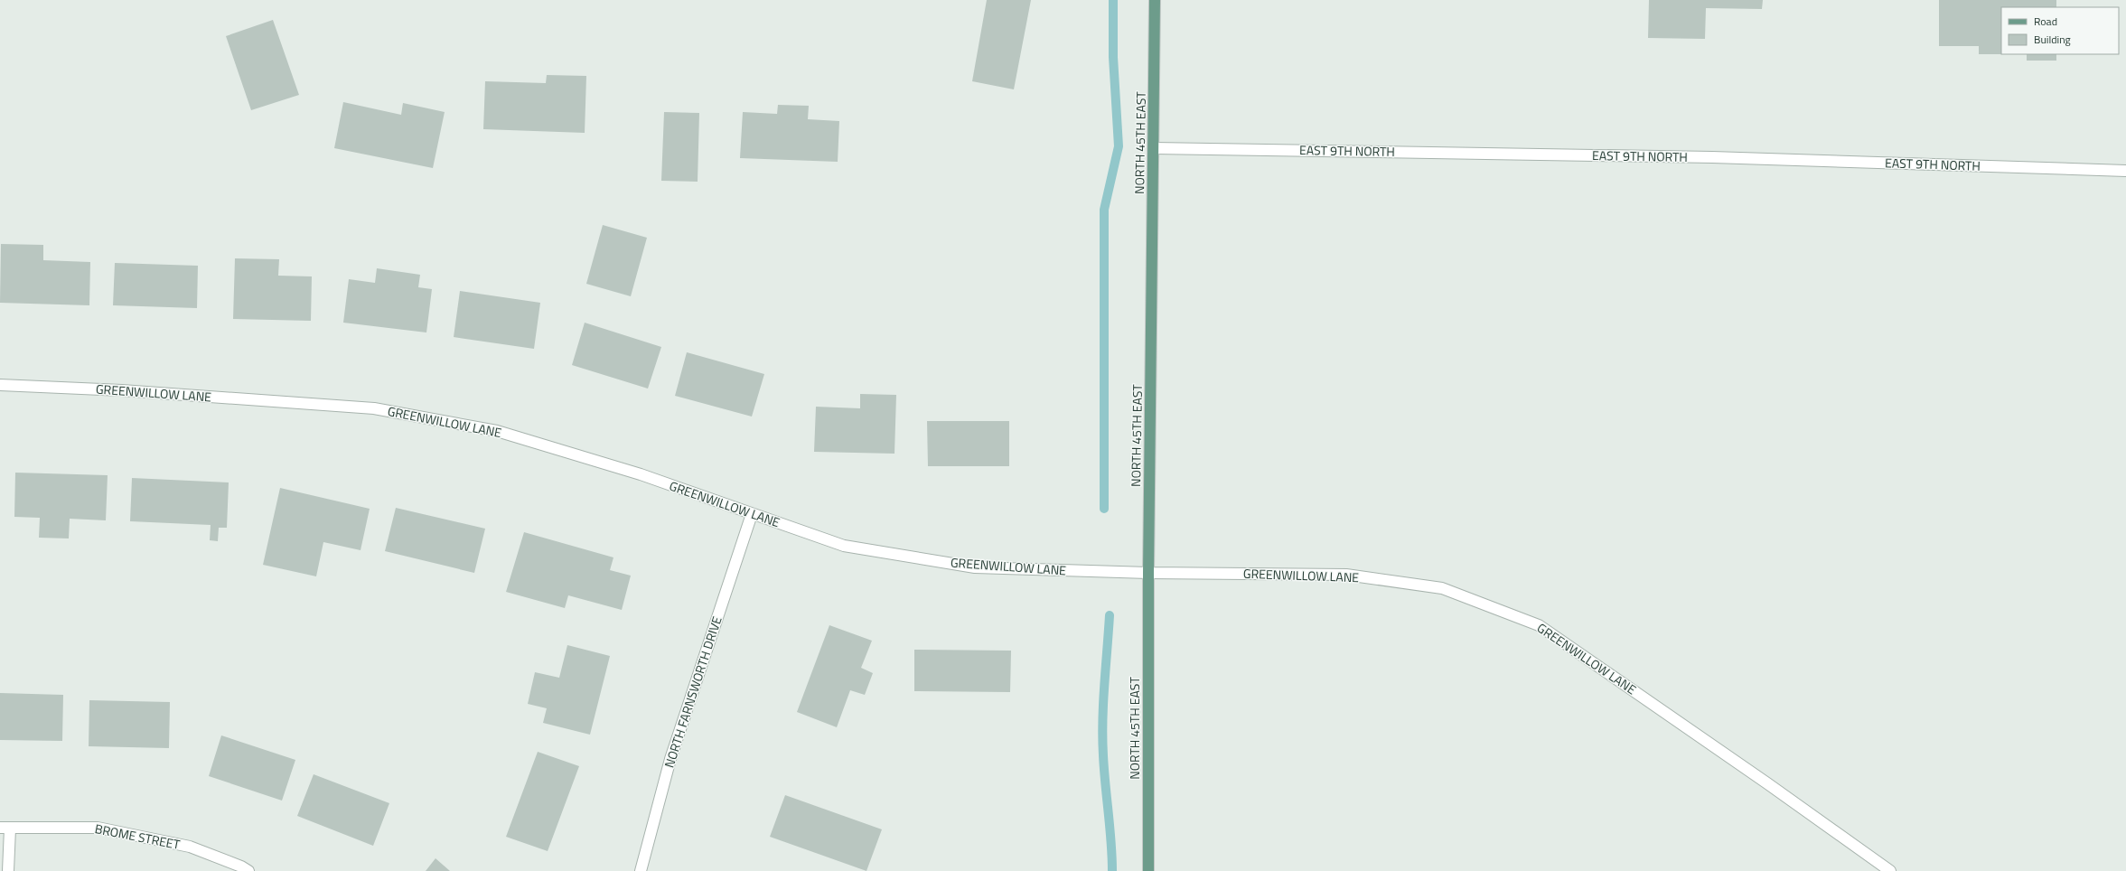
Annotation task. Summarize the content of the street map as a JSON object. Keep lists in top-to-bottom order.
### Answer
{
  "streets": {
    "main road": ["NORTH 45TH EAST"],
    "street": [
      "EAST 9TH NORTH",
      "GREENWILLOW LANE",
      "NORTH FARNSWORTH DRIVE",
      "BROME STREET"
    ]
  },
  "crossings": [
    ["NORTH 45TH EAST", "EAST 9TH NORTH"],
    ["NORTH 45TH EAST", "GREENWILLOW LANE"],
    ["GREENWILLOW LANE", "NORTH FARNSWORTH DRIVE"]
  ],
  "legend": ["Road", "Building"]
}
